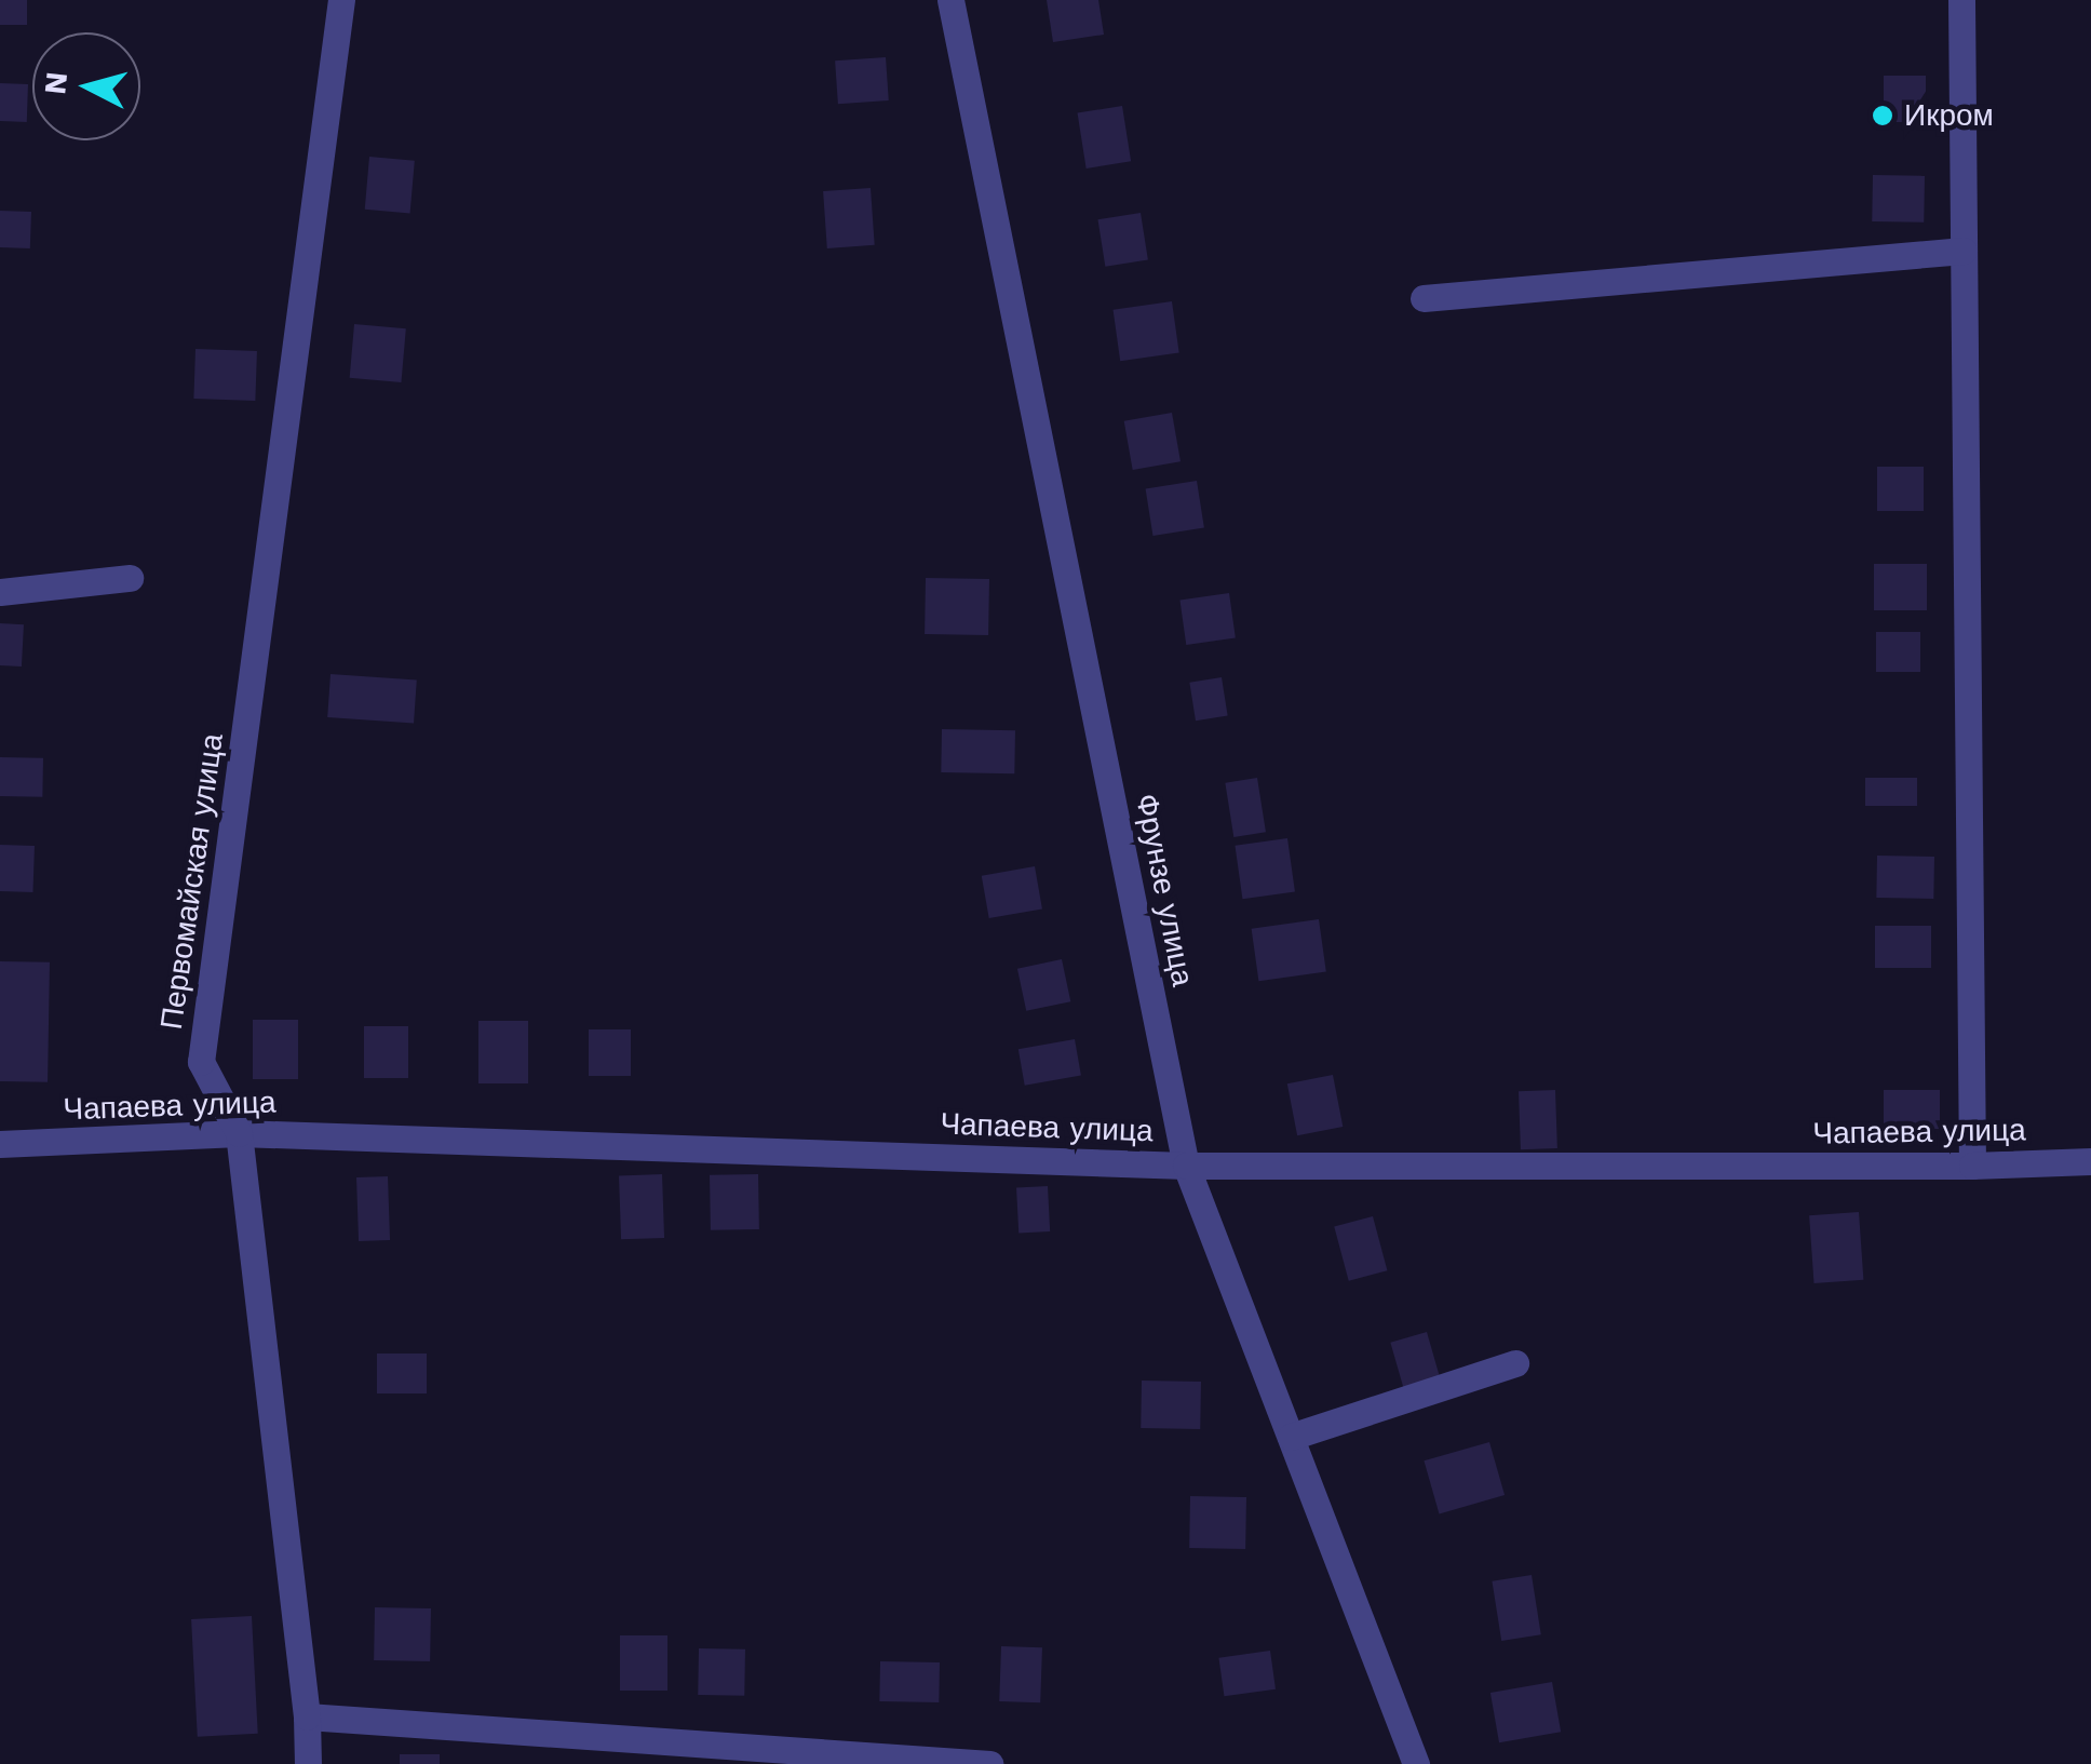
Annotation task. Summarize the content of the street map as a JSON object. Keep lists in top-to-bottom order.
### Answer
{
  "streets": {
    "street": ["Первомайская улица", "Фрунзе улица", "Чапаева улица"]
  },
  "crossings": [
    ["Первомайская улица", "Чапаева улица"],
    ["Фрунзе улица", "Чапаева улица"]
  ],
  "places": ["Икром"],
  "north": "left"
}
